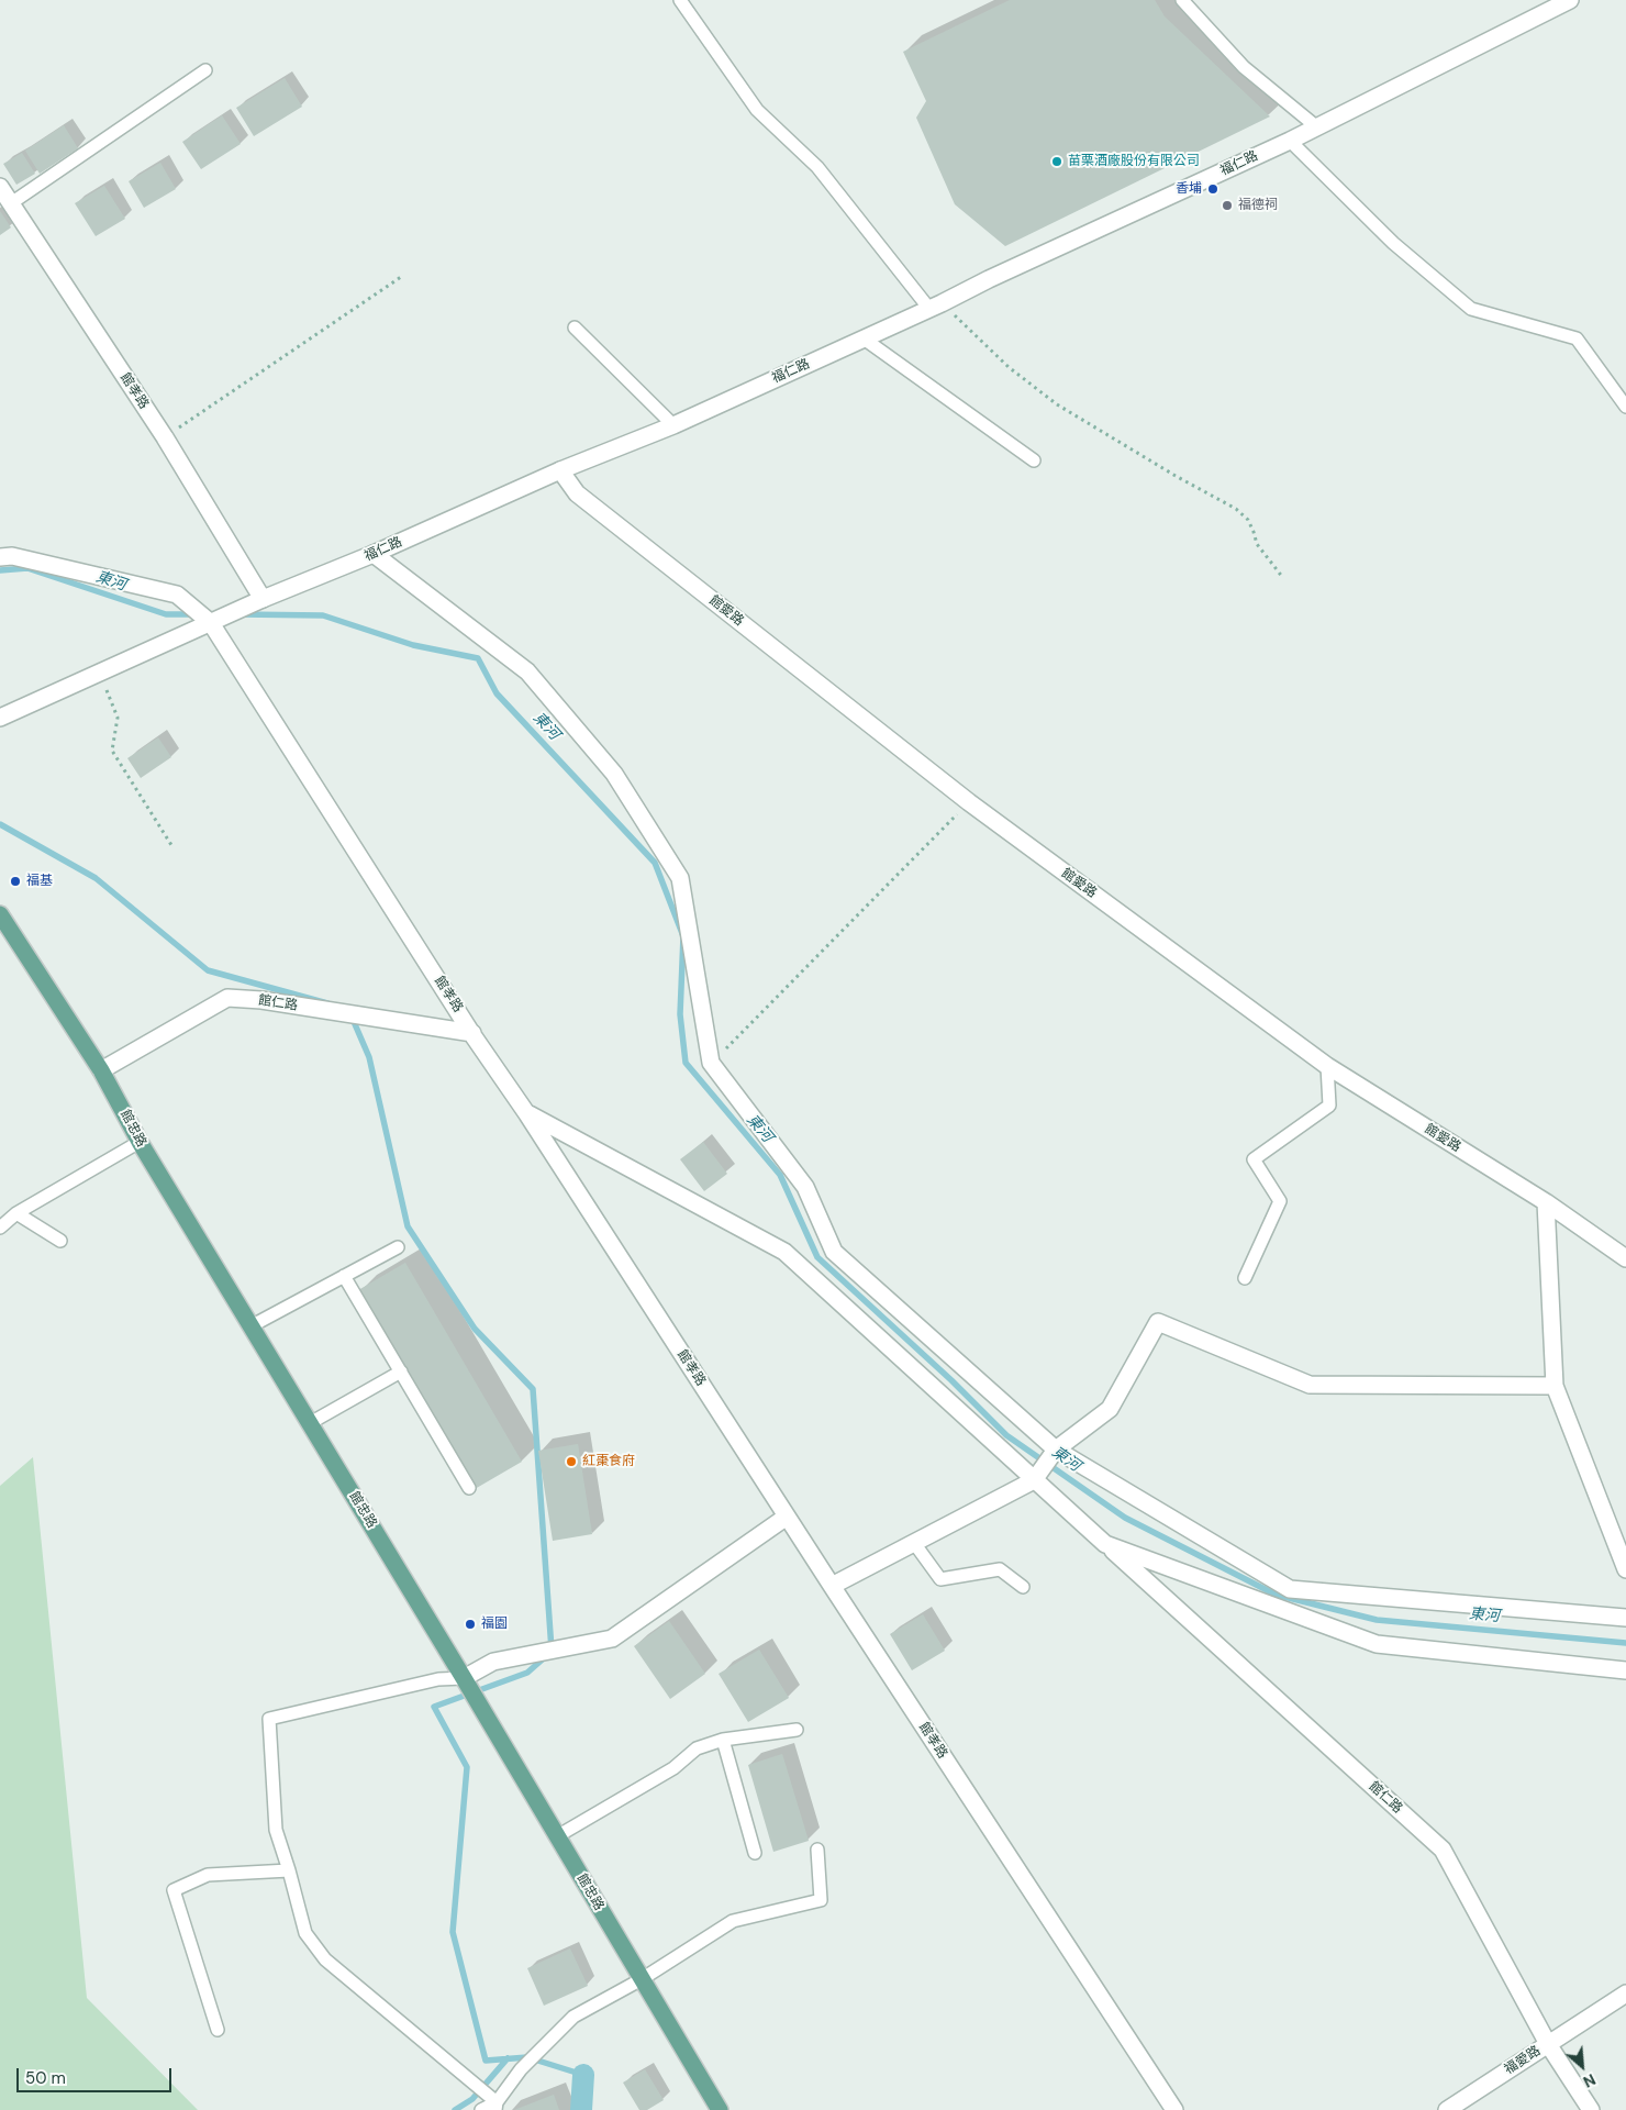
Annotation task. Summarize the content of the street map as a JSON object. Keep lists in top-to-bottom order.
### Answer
{
  "streets": {
    "main road": ["館忠路"],
    "street": [
      "福仁路",
      "館孝路",
      "館愛路",
      "館仁路",
      "福愛路"
    ]
  },
  "crossings": [
    ["福仁路", "館孝路"],
    ["福仁路", "館愛路"],
    ["館孝路", "館仁路"],
    ["館仁路", "館忠路"],
    ["館仁路", "福愛路"]
  ],
  "water": ["東河"],
  "places": [
    "苗栗酒廠股份有限公司",
    "香埔",
    "福德祠",
    "福基",
    "紅棗食府",
    "福園"
  ],
  "scale_bar": "50 m",
  "north": "bottom right"
}
